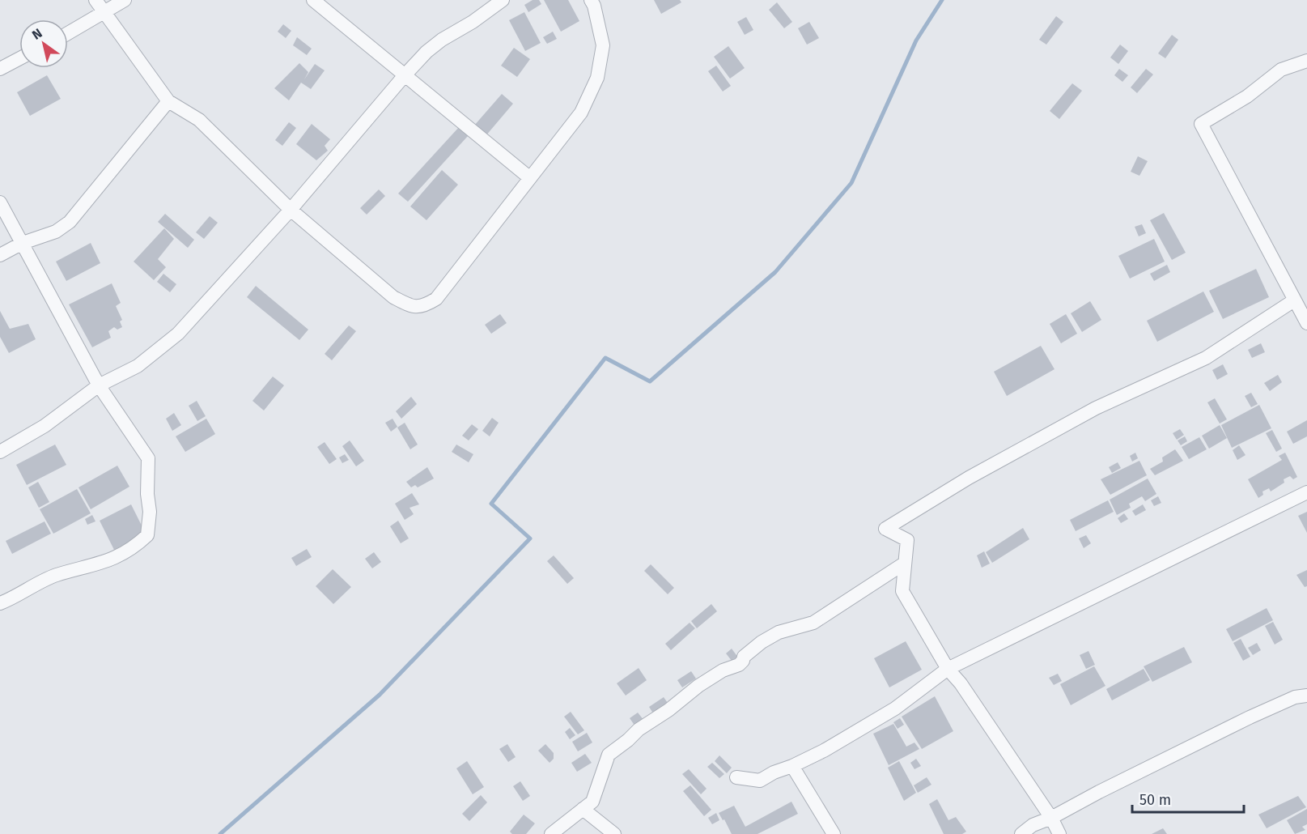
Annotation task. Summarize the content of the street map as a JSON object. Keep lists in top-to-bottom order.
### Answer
{
  "scale_bar": "50 m",
  "north": "top left"
}
